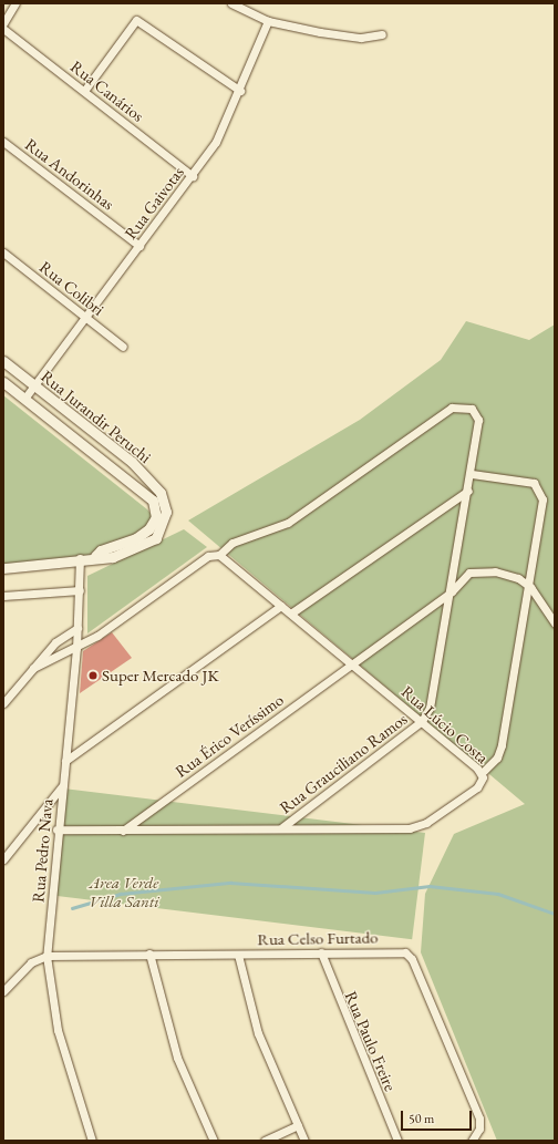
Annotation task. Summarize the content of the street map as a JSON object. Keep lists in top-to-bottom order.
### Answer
{
  "streets": {
    "street": [
      "Rua Canários",
      "Rua Andorinhas",
      "Rua Gaivotas",
      "Rua Colibri",
      "Rua Jurandir Peruchi",
      "Rua Lúcio Costa",
      "Rua Érico Veríssimo",
      "Rua Grauciliano Ramos",
      "Rua Pedro Nava",
      "Rua Celso Furtado",
      "Rua Paulo Freire"
    ]
  },
  "crossings": [
    ["Rua Canários", "Rua Gaivotas"],
    ["Rua Andorinhas", "Rua Gaivotas"],
    ["Rua Gaivotas", "Rua Colibri"],
    ["Rua Gaivotas", "Rua Jurandir Peruchi"],
    ["Rua Lúcio Costa", "Rua Érico Veríssimo"],
    ["Rua Lúcio Costa", "Rua Grauciliano Ramos"],
    ["Rua Lúcio Costa", "Rua Pedro Nava"],
    ["Rua Pedro Nava", "Rua Celso Furtado"],
    ["Rua Celso Furtado", "Rua Paulo Freire"]
  ],
  "parks": ["Area Verde Villa Santi"],
  "places": ["Super Mercado JK"],
  "scale_bar": "50 m"
}
